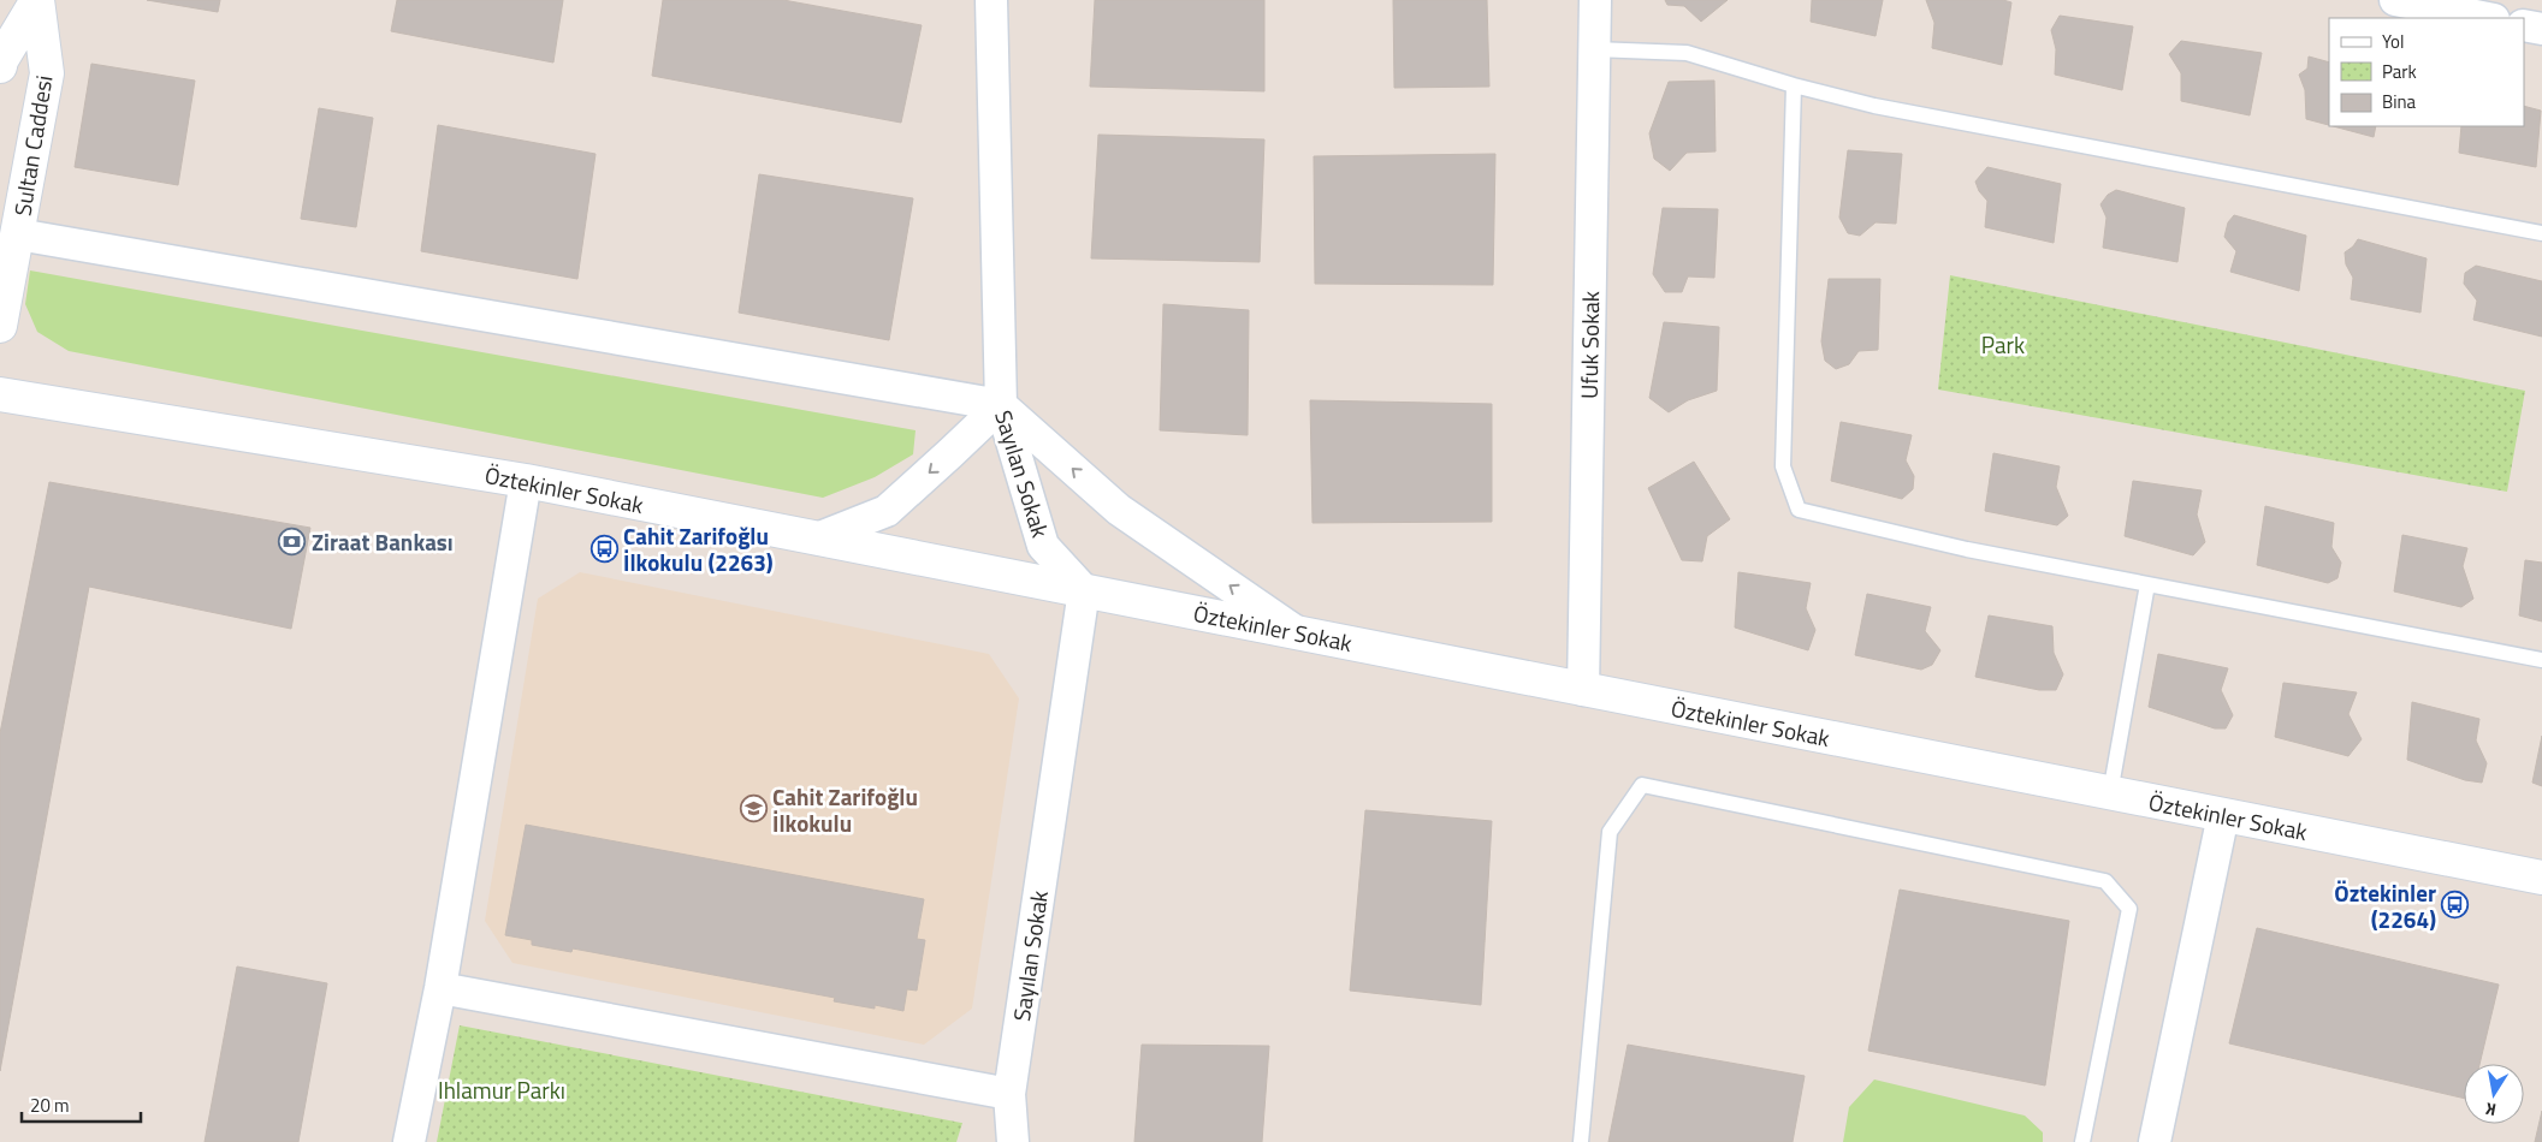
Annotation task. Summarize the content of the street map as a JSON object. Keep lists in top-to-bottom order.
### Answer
{
  "streets": {
    "street": [
      "Sultan Caddesi",
      "Ufuk Sokak",
      "Sayılan Sokak",
      "Öztekinler Sokak"
    ]
  },
  "crossings": [
    ["Ufuk Sokak", "Öztekinler Sokak"],
    ["Sayılan Sokak", "Öztekinler Sokak"]
  ],
  "parks": ["Park", "Ihlamur Parkı"],
  "places": {
    "bank": ["Ziraat Bankası"],
    "bus stop": ["Cahit Zarifoğlu İlkokulu (2263)", "Öztekinler (2264)"],
    "school or university": ["Cahit Zarifoğlu İlkokulu"]
  },
  "legend": ["Yol", "Park", "Bina"],
  "scale_bar": "20 m",
  "north": "bottom"
}
